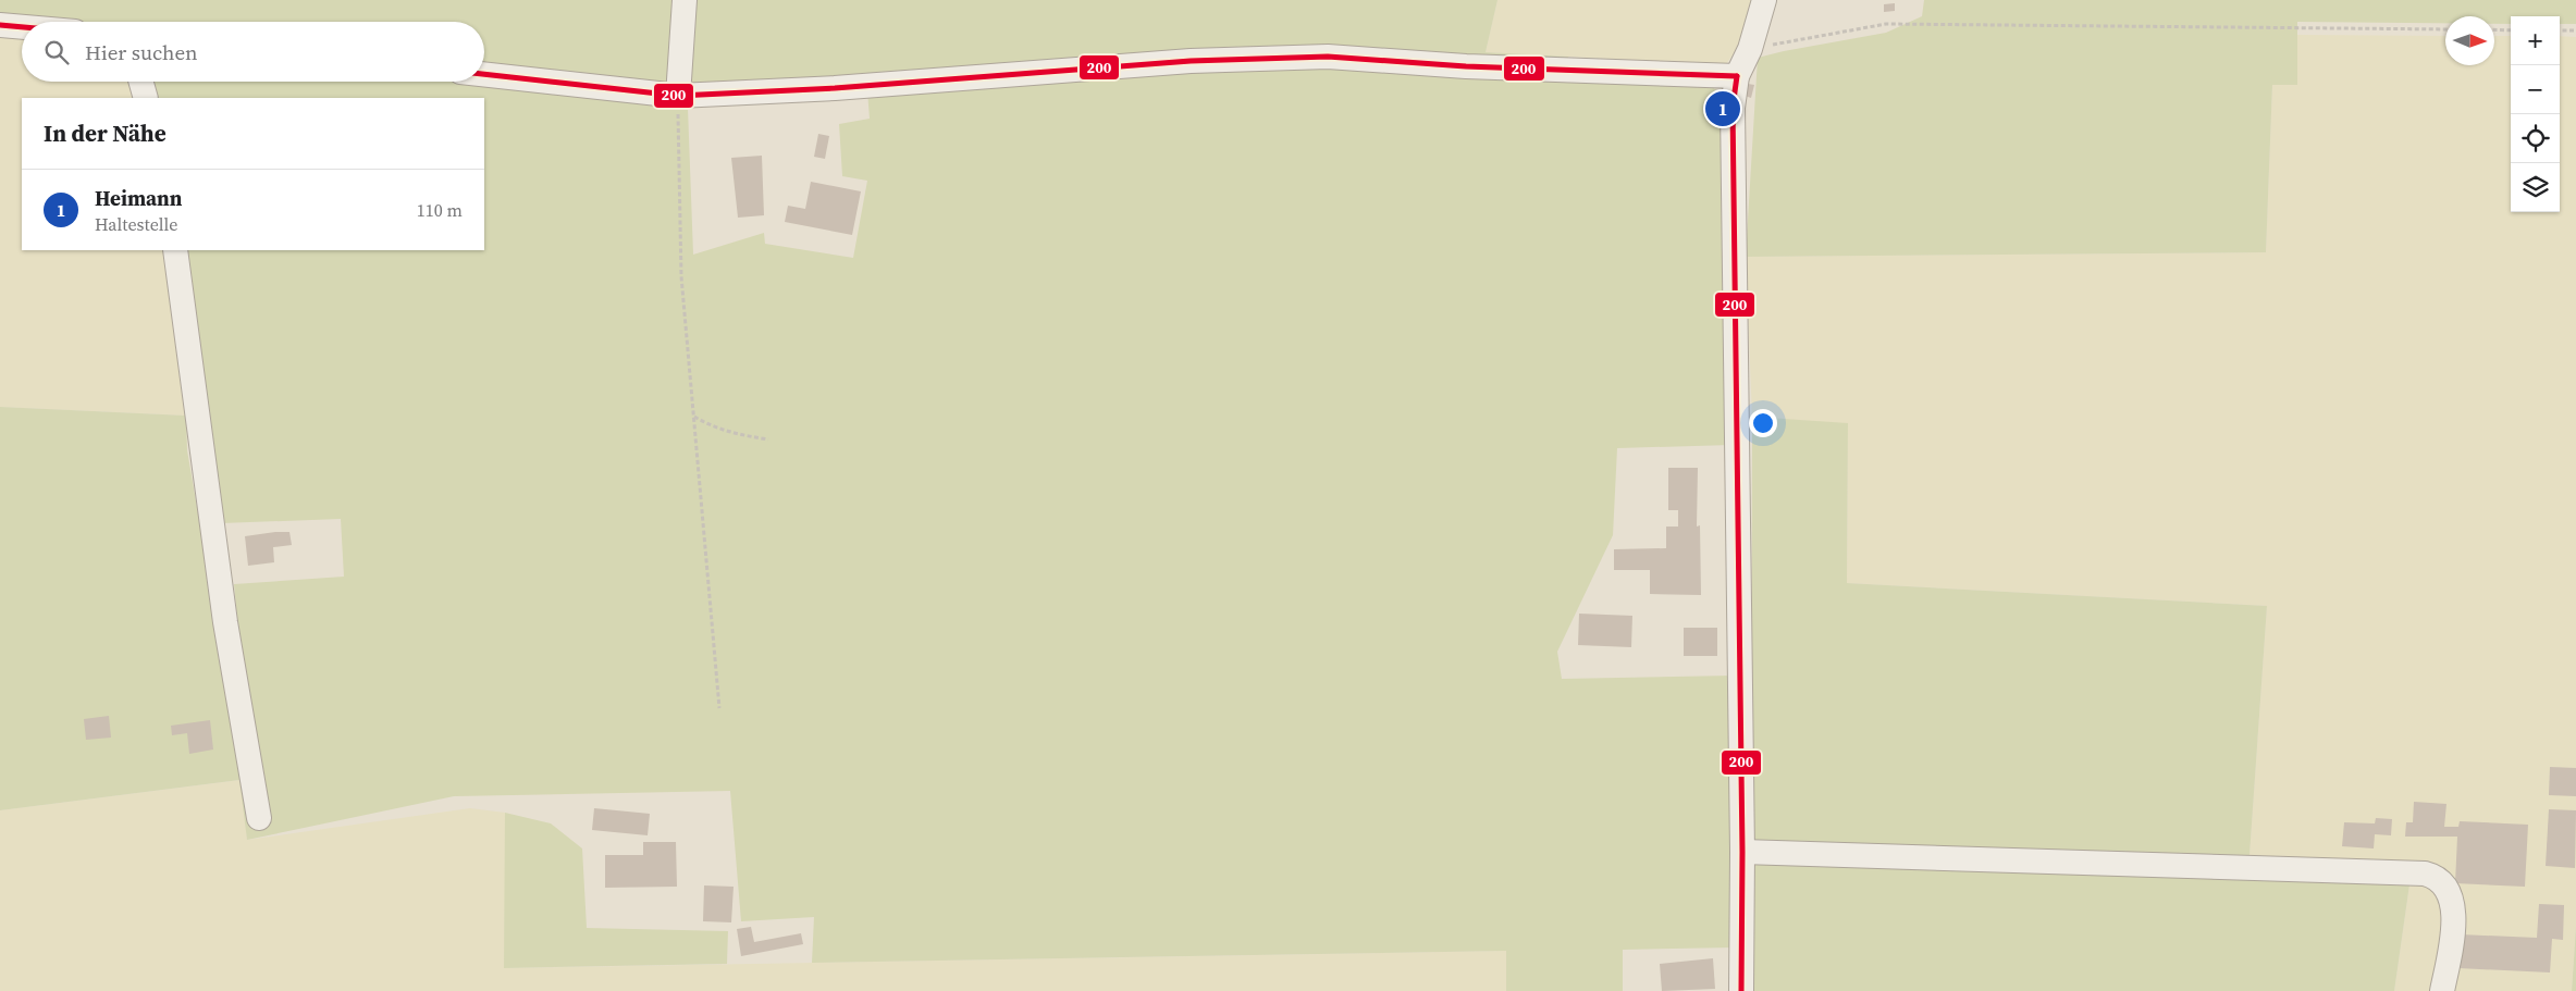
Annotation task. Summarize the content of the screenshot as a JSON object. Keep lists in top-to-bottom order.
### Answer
{
  "lines": ["transit line 200"],
  "north": "right",
  "page": {
    "map_buttons": ["+", "−"],
    "search": "Hier suchen",
    "pins": "1",
    "heading": "In der Nähe",
    "list": [
      {
        "mark": "1",
        "name": "Heimann",
        "note": "Haltestelle",
        "value": "110 m"
      }
    ]
  }
}
